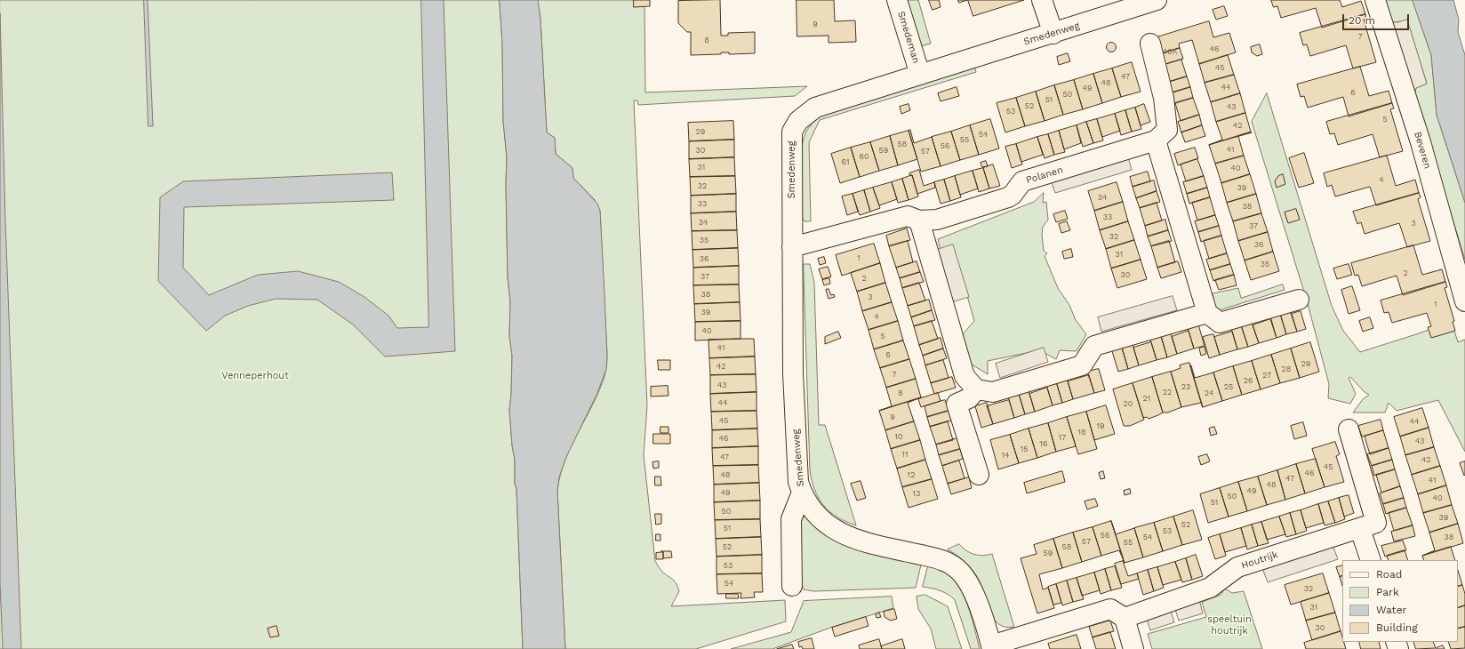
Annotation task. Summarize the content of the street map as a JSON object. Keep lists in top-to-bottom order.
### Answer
{
  "streets": {
    "street": [
      "Smedenweg",
      "Smedeman",
      "Beveren",
      "Polanen",
      "Houtrijk"
    ]
  },
  "crossings": [
    ["Smedenweg", "Smedeman"],
    ["Smedenweg", "Polanen"]
  ],
  "parks": ["Venneperhout", "speeltuin houtrijk"],
  "house_numbers": [
    "9",
    "7",
    "8",
    "46",
    "46A",
    "45",
    "47",
    "48",
    "44",
    "49",
    "6",
    "50",
    "51",
    "52",
    "43",
    "53",
    "5",
    "42",
    "29",
    "54",
    "55",
    "58",
    "56",
    "41",
    "30",
    "59",
    "57",
    "60",
    "61",
    "31",
    "40",
    "4",
    "32",
    "39",
    "34",
    "33",
    "38",
    "33",
    "34",
    "3",
    "37",
    "32",
    "35",
    "36",
    "31",
    "1",
    "36",
    "35",
    "2",
    "30",
    "37",
    "2",
    "38",
    "3",
    "1",
    "39",
    "4",
    "40",
    "5",
    "41",
    "6",
    "29",
    "42",
    "28",
    "7",
    "27",
    "26",
    "43",
    "23",
    "25",
    "22",
    "8",
    "24",
    "21",
    "44",
    "20",
    "9",
    "45",
    "44",
    "19",
    "18",
    "10",
    "17",
    "46",
    "43",
    "16",
    "15",
    "11",
    "14",
    "47",
    "42",
    "45",
    "46",
    "48",
    "12",
    "47",
    "41",
    "48",
    "49",
    "49",
    "13",
    "50",
    "40",
    "51",
    "50",
    "39",
    "52",
    "51",
    "53",
    "56",
    "54",
    "38",
    "57",
    "55",
    "52",
    "58",
    "59",
    "53",
    "54",
    "32",
    "31",
    "30"
  ],
  "legend": [
    "Road",
    "Park",
    "Water",
    "Building"
  ],
  "scale_bar": "20 m"
}
